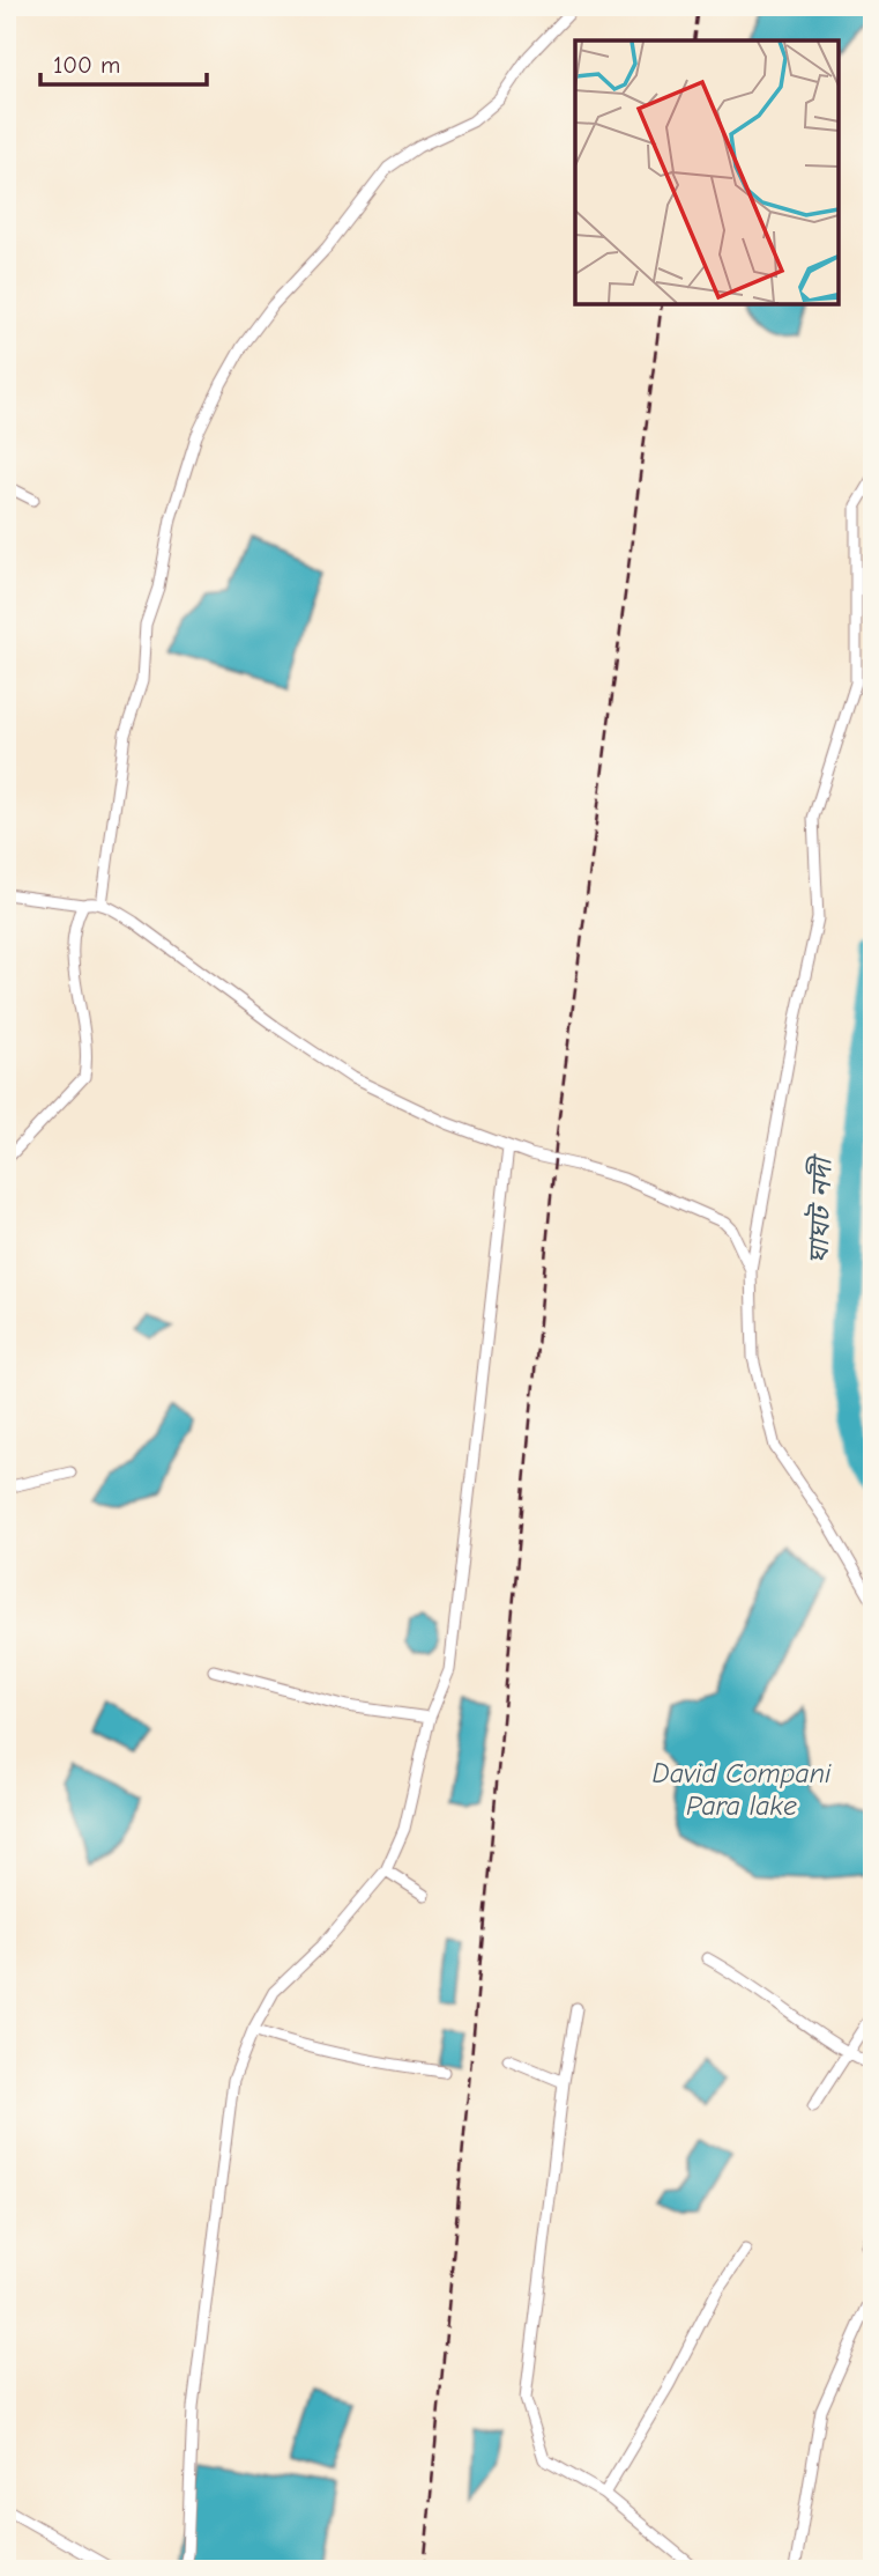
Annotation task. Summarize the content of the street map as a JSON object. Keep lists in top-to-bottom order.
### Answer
{
  "water": ["ঘাঘট নদী", "David Compani Para lake"],
  "scale_bar": "100 m"
}
